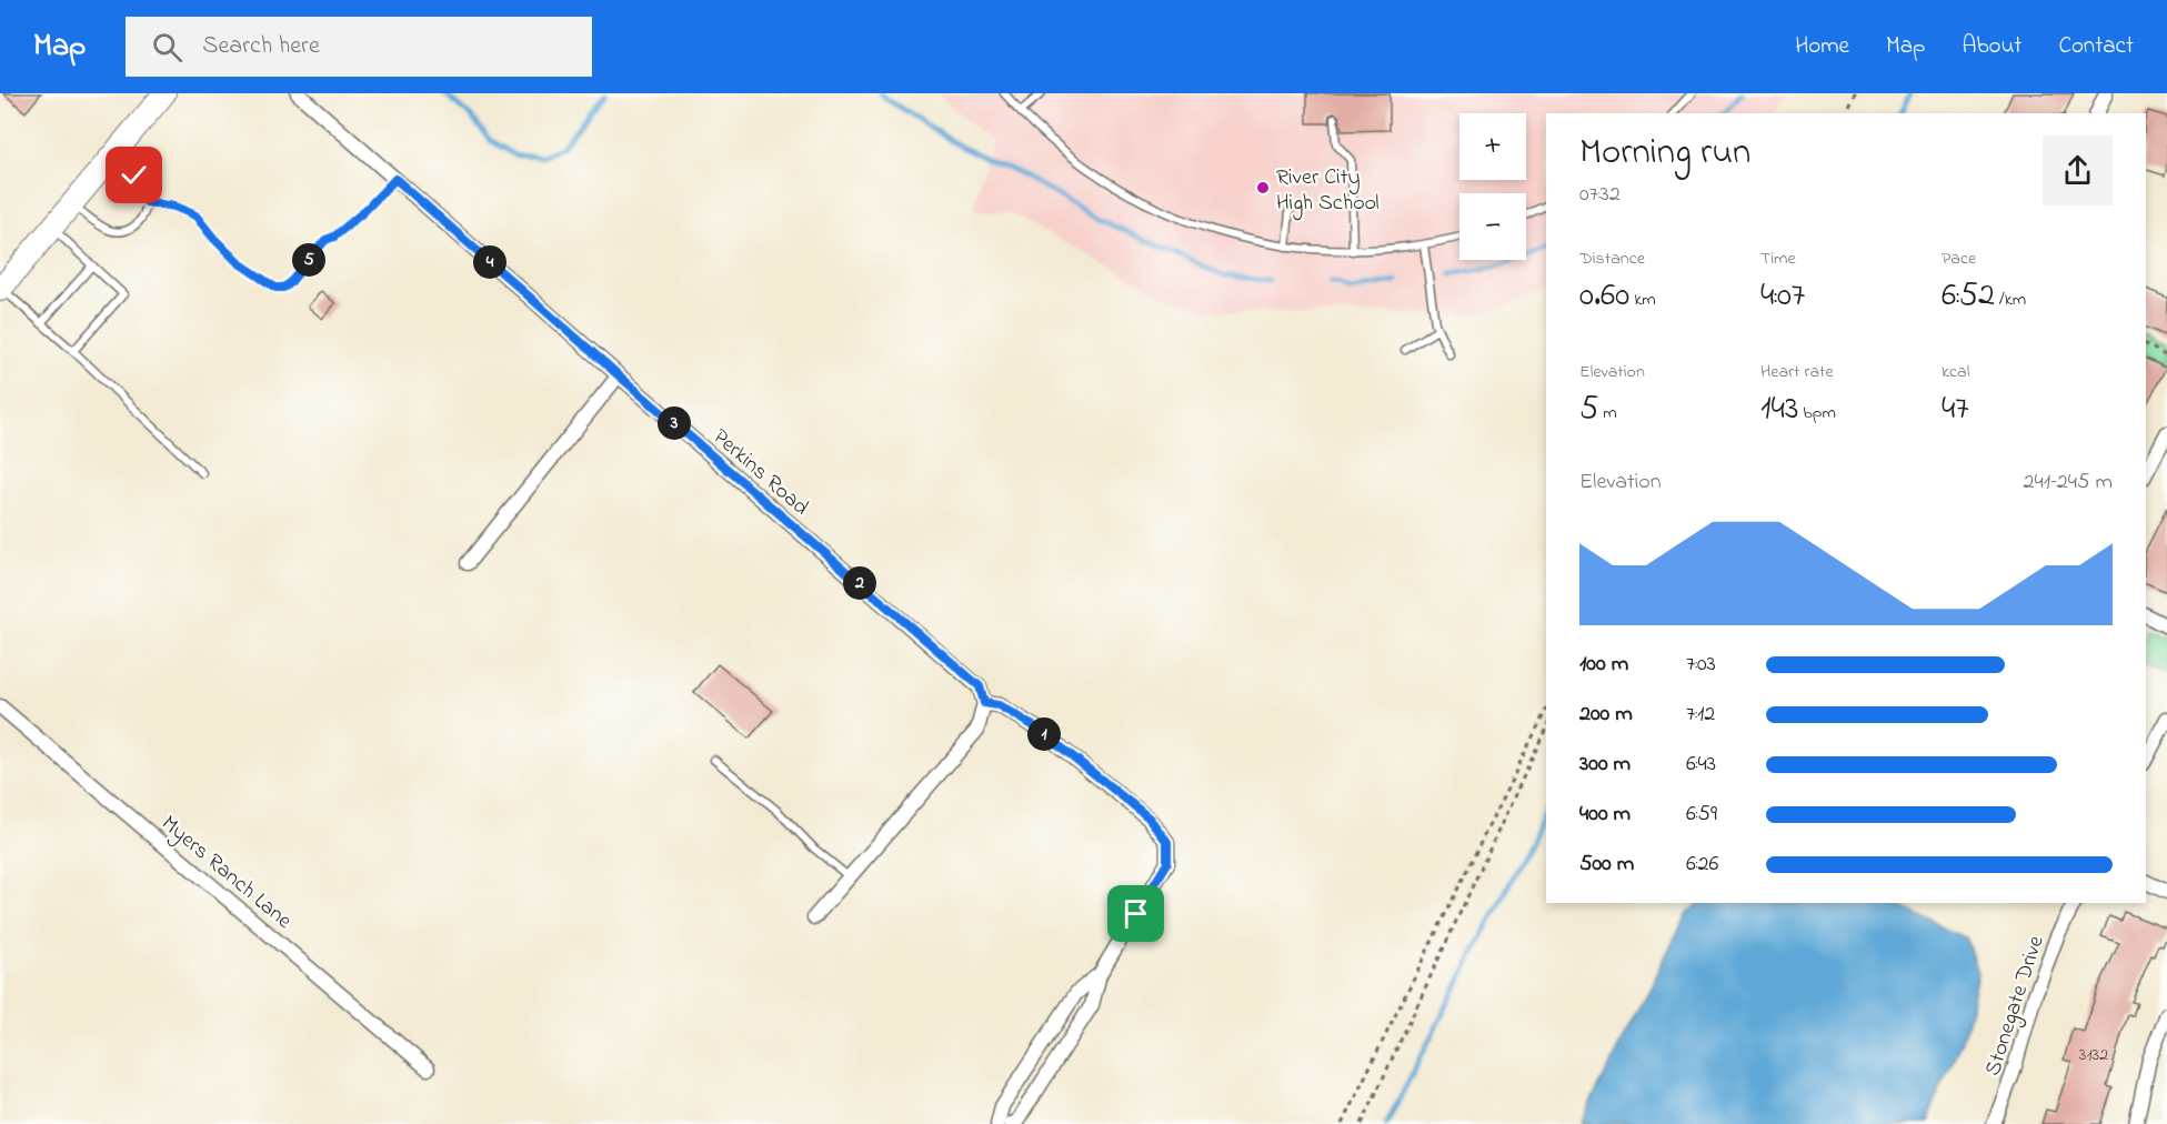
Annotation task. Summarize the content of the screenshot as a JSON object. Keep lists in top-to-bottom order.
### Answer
{
  "streets": {
    "street": ["Perkins Road", "Myers Ranch Lane", "Stonegate Drive"]
  },
  "places": ["River City High School"],
  "house_numbers": ["3132"],
  "page": {
    "header": "Map",
    "search": "Search here",
    "nav": [
      "Home",
      "Map",
      "About",
      "Contact"
    ],
    "map_buttons": ["+", "−"],
    "heading": ["Morning run", "07:32"],
    "stats": [
      ["Distance", "0.60 km"],
      ["Time", "4:07"],
      ["Pace", "6:52 /km"],
      ["Elevation", "5 m"],
      ["Heart rate", "143 bpm"],
      ["kcal", "47"]
    ],
    "pins": [
      "5",
      "4",
      "3",
      "2",
      "1"
    ],
    "chart": ["Elevation", "241–245 m"],
    "list": [
      {
        "name": "100 m",
        "note": "7:03"
      },
      {
        "name": "200 m",
        "note": "7:12"
      },
      {
        "name": "300 m",
        "note": "6:43"
      },
      {
        "name": "400 m",
        "note": "6:59"
      },
      {
        "name": "500 m",
        "note": "6:26"
      }
    ]
  }
}
